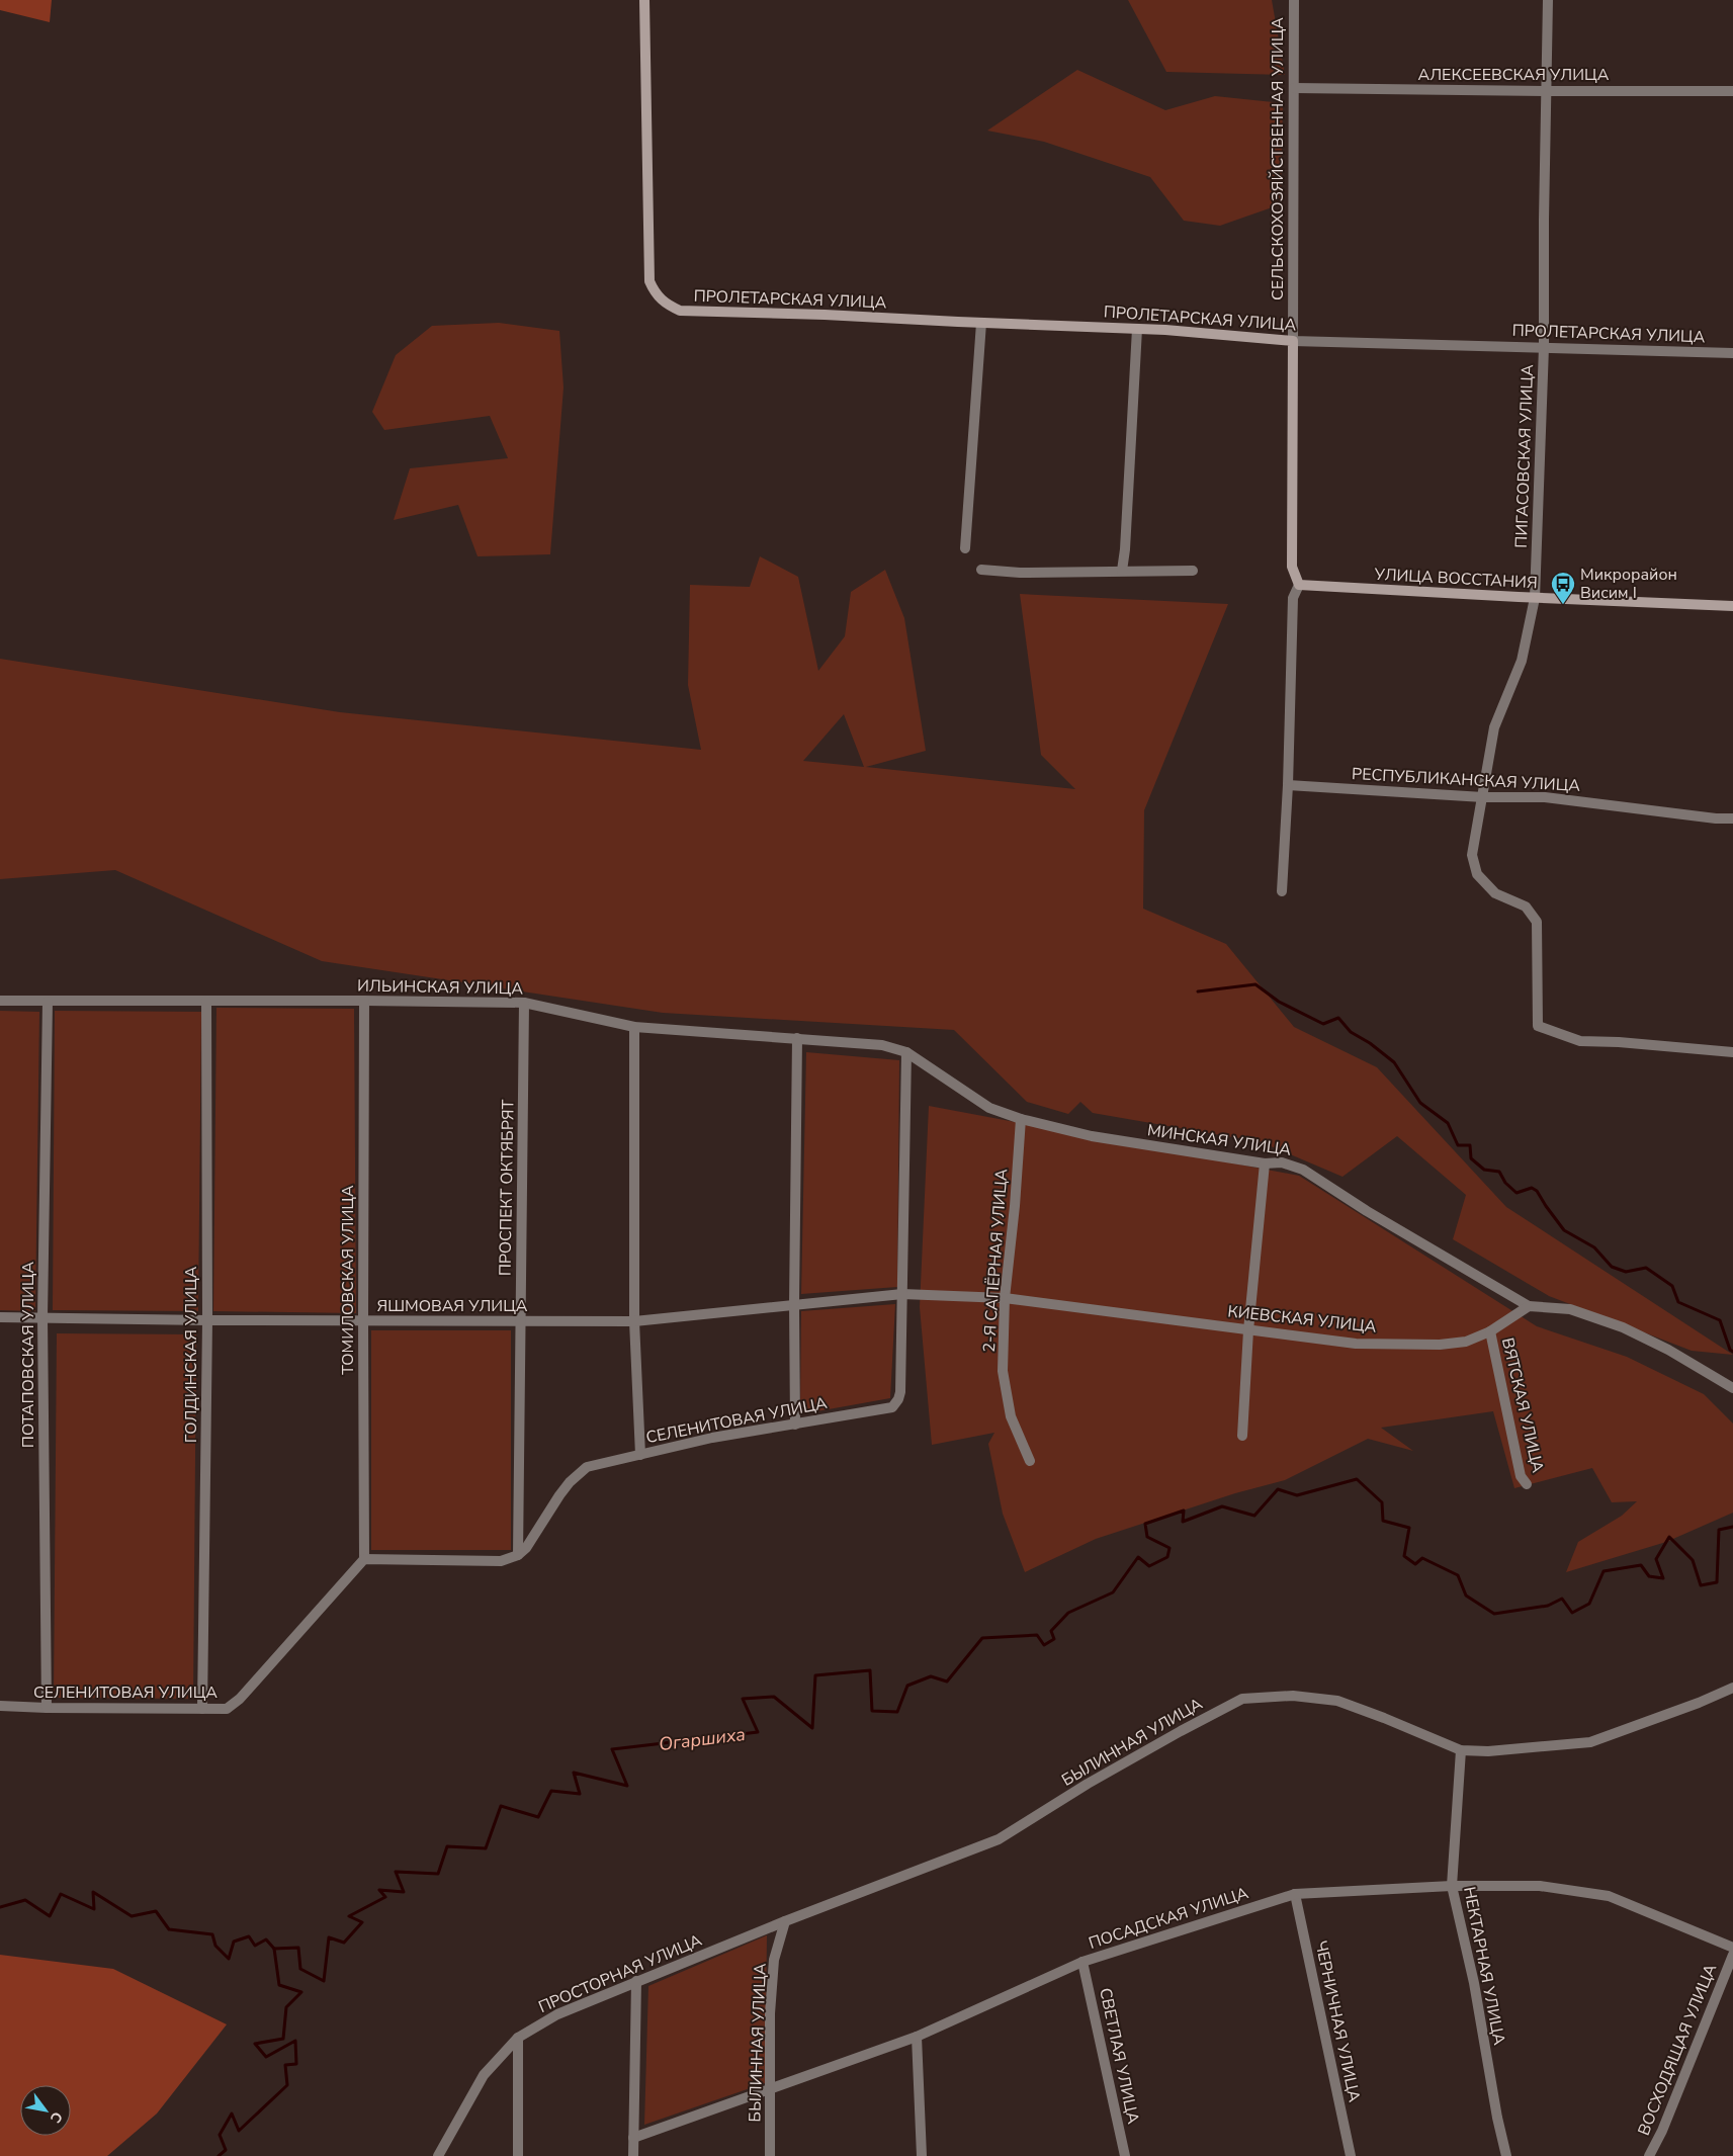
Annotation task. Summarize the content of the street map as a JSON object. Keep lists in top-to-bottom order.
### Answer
{
  "streets": {
    "street": [
      "АЛЕКСЕЕВСКАЯ УЛИЦА",
      "СЕЛЬСКОХОЗЯЙСТВЕННАЯ УЛИЦА",
      "ПРОЛЕТАРСКАЯ УЛИЦА",
      "ПИГАСОВСКАЯ УЛИЦА",
      "УЛИЦА ВОССТАНИЯ",
      "РЕСПУБЛИКАНСКАЯ УЛИЦА",
      "ИЛЬИНСКАЯ УЛИЦА",
      "МИНСКАЯ УЛИЦА",
      "ПРОСПЕКТ ОКТЯБРЯТ",
      "2-Я САПЁРНАЯ УЛИЦА",
      "ТОМИЛОВСКАЯ УЛИЦА",
      "ЯШМОВАЯ УЛИЦА",
      "КИЕВСКАЯ УЛИЦА",
      "ПОТАПОВСКАЯ УЛИЦА",
      "ГОЛДИНСКАЯ УЛИЦА",
      "ВЯТСКАЯ УЛИЦА",
      "СЕЛЕНИТОВАЯ УЛИЦА",
      "БЫЛИННАЯ УЛИЦА",
      "ПОСАДСКАЯ УЛИЦА",
      "НЕКТАРНАЯ УЛИЦА",
      "ПРОСТОРНАЯ УЛИЦА",
      "ЧЕРНИЧНАЯ УЛИЦА",
      "ВОСХОДЯЩАЯ УЛИЦА",
      "СВЕТЛАЯ УЛИЦА"
    ]
  },
  "crossings": [
    ["АЛЕКСЕЕВСКАЯ УЛИЦА", "СЕЛЬСКОХОЗЯЙСТВЕННАЯ УЛИЦА"],
    ["АЛЕКСЕЕВСКАЯ УЛИЦА", "ПИГАСОВСКАЯ УЛИЦА"],
    ["СЕЛЬСКОХОЗЯЙСТВЕННАЯ УЛИЦА", "ПРОЛЕТАРСКАЯ УЛИЦА"],
    ["СЕЛЬСКОХОЗЯЙСТВЕННАЯ УЛИЦА", "УЛИЦА ВОССТАНИЯ"],
    ["ПРОЛЕТАРСКАЯ УЛИЦА", "ПИГАСОВСКАЯ УЛИЦА"],
    ["ПИГАСОВСКАЯ УЛИЦА", "УЛИЦА ВОССТАНИЯ"],
    ["ПИГАСОВСКАЯ УЛИЦА", "РЕСПУБЛИКАНСКАЯ УЛИЦА"],
    ["ИЛЬИНСКАЯ УЛИЦА", "МИНСКАЯ УЛИЦА"],
    ["ИЛЬИНСКАЯ УЛИЦА", "ПРОСПЕКТ ОКТЯБРЯТ"],
    ["ИЛЬИНСКАЯ УЛИЦА", "ТОМИЛОВСКАЯ УЛИЦА"],
    ["ИЛЬИНСКАЯ УЛИЦА", "ПОТАПОВСКАЯ УЛИЦА"],
    ["ИЛЬИНСКАЯ УЛИЦА", "ГОЛДИНСКАЯ УЛИЦА"],
    ["МИНСКАЯ УЛИЦА", "2-Я САПЁРНАЯ УЛИЦА"],
    ["МИНСКАЯ УЛИЦА", "КИЕВСКАЯ УЛИЦА"],
    ["ПРОСПЕКТ ОКТЯБРЯТ", "ЯШМОВАЯ УЛИЦА"],
    ["ПРОСПЕКТ ОКТЯБРЯТ", "СЕЛЕНИТОВАЯ УЛИЦА"],
    ["2-Я САПЁРНАЯ УЛИЦА", "КИЕВСКАЯ УЛИЦА"],
    ["ТОМИЛОВСКАЯ УЛИЦА", "ЯШМОВАЯ УЛИЦА"],
    ["ТОМИЛОВСКАЯ УЛИЦА", "СЕЛЕНИТОВАЯ УЛИЦА"],
    ["ЯШМОВАЯ УЛИЦА", "КИЕВСКАЯ УЛИЦА"],
    ["ЯШМОВАЯ УЛИЦА", "ПОТАПОВСКАЯ УЛИЦА"],
    ["ЯШМОВАЯ УЛИЦА", "ГОЛДИНСКАЯ УЛИЦА"],
    ["ЯШМОВАЯ УЛИЦА", "СЕЛЕНИТОВАЯ УЛИЦА"],
    ["КИЕВСКАЯ УЛИЦА", "ВЯТСКАЯ УЛИЦА"],
    ["КИЕВСКАЯ УЛИЦА", "СЕЛЕНИТОВАЯ УЛИЦА"],
    ["ПОТАПОВСКАЯ УЛИЦА", "СЕЛЕНИТОВАЯ УЛИЦА"],
    ["ГОЛДИНСКАЯ УЛИЦА", "СЕЛЕНИТОВАЯ УЛИЦА"],
    ["БЫЛИННАЯ УЛИЦА", "ПОСАДСКАЯ УЛИЦА"],
    ["БЫЛИННАЯ УЛИЦА", "НЕКТАРНАЯ УЛИЦА"],
    ["БЫЛИННАЯ УЛИЦА", "ПРОСТОРНАЯ УЛИЦА"],
    ["ПОСАДСКАЯ УЛИЦА", "НЕКТАРНАЯ УЛИЦА"],
    ["ПОСАДСКАЯ УЛИЦА", "ЧЕРНИЧНАЯ УЛИЦА"],
    ["ПОСАДСКАЯ УЛИЦА", "СВЕТЛАЯ УЛИЦА"]
  ],
  "water": ["Огаршиха"],
  "places": {
    "bus stop": ["Микрорайон Висим I"]
  },
  "north": "bottom right"
}
